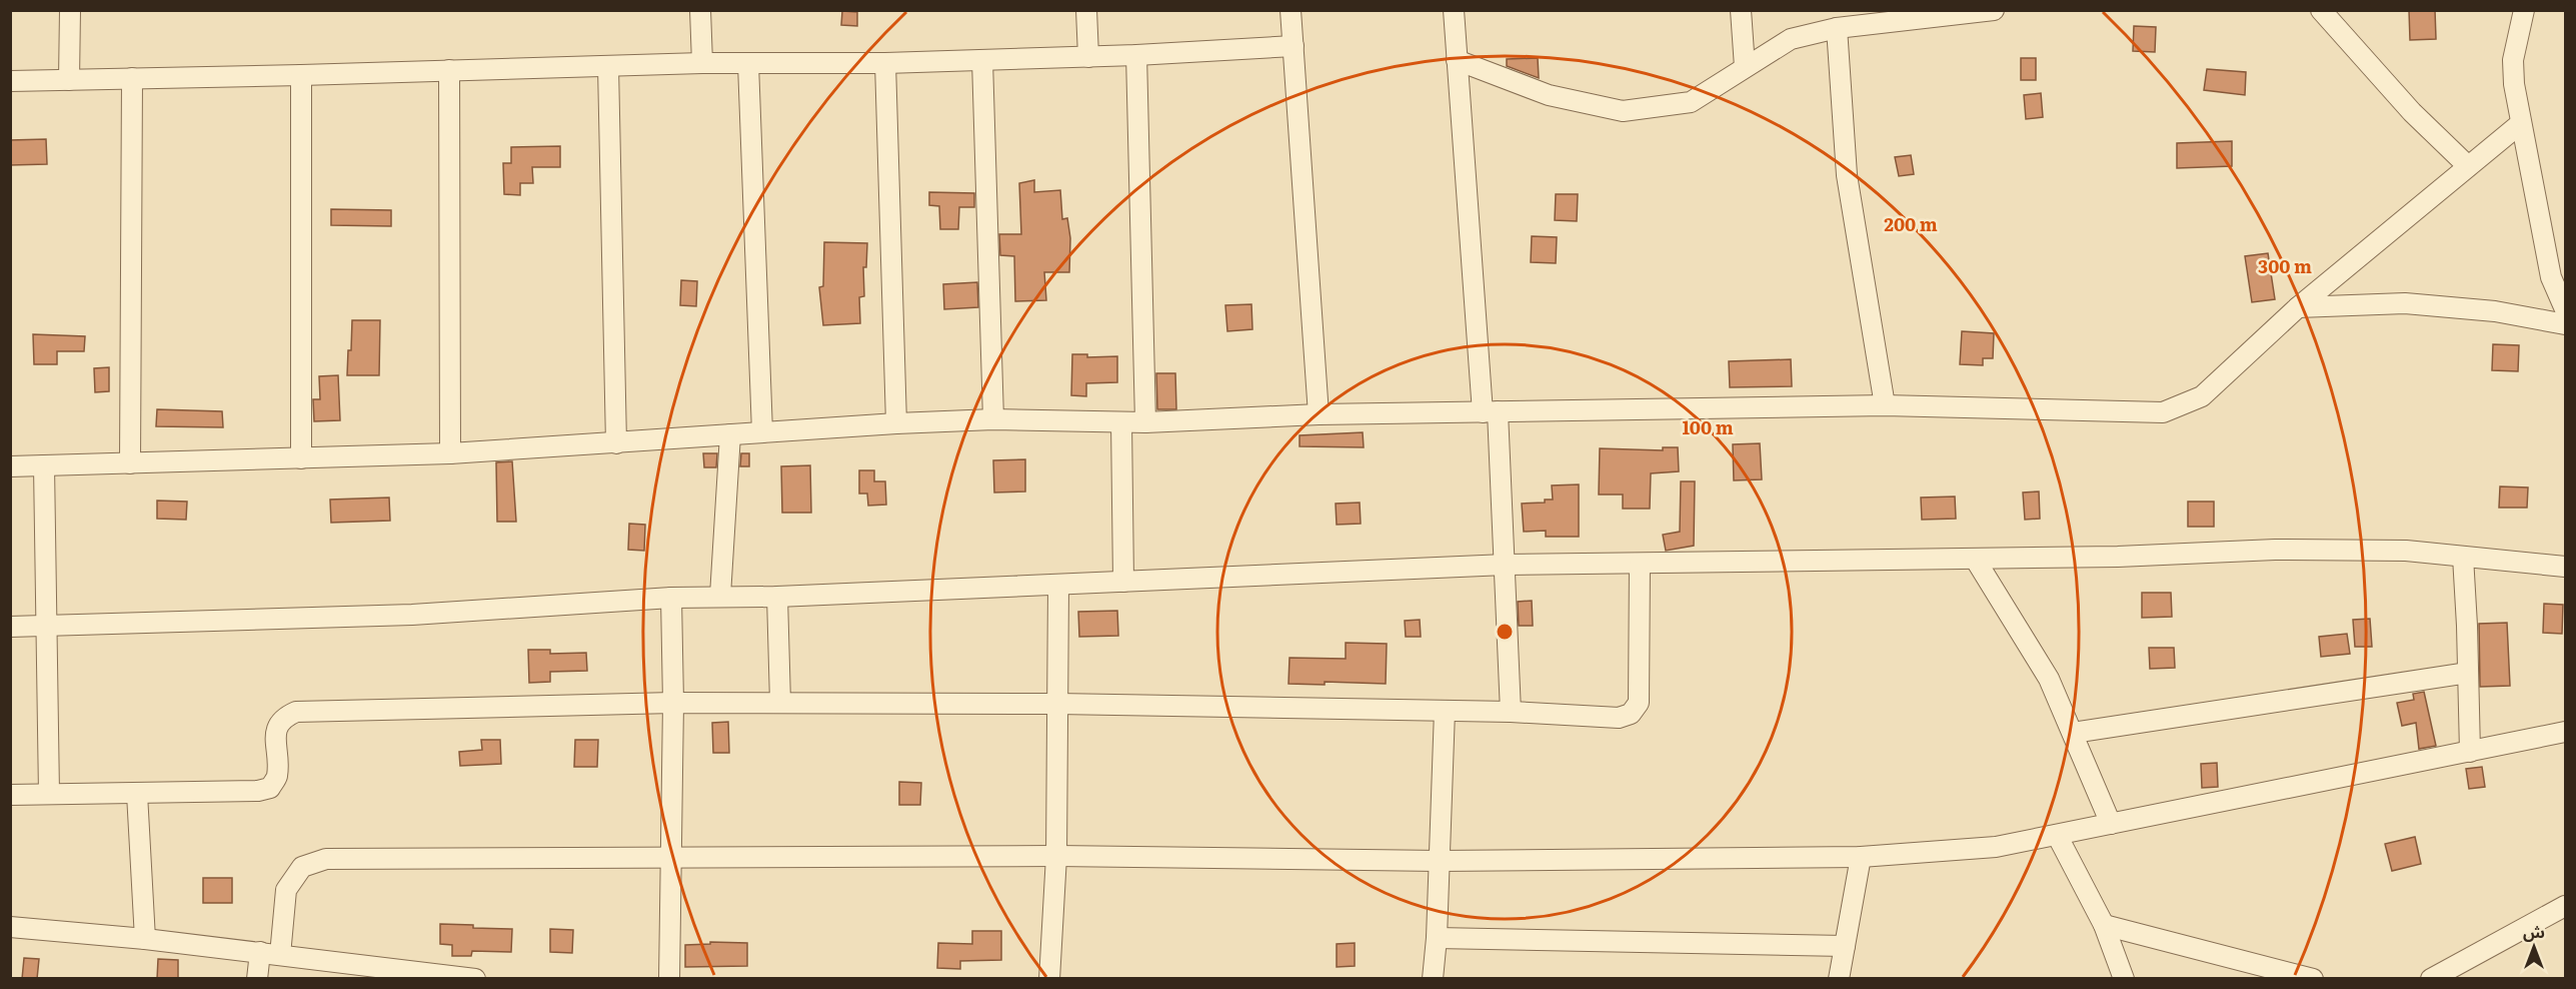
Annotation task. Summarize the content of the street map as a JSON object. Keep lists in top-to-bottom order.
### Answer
{
  "north": "top",
  "rings": ["200 m", "300 m", "100 m"]
}
